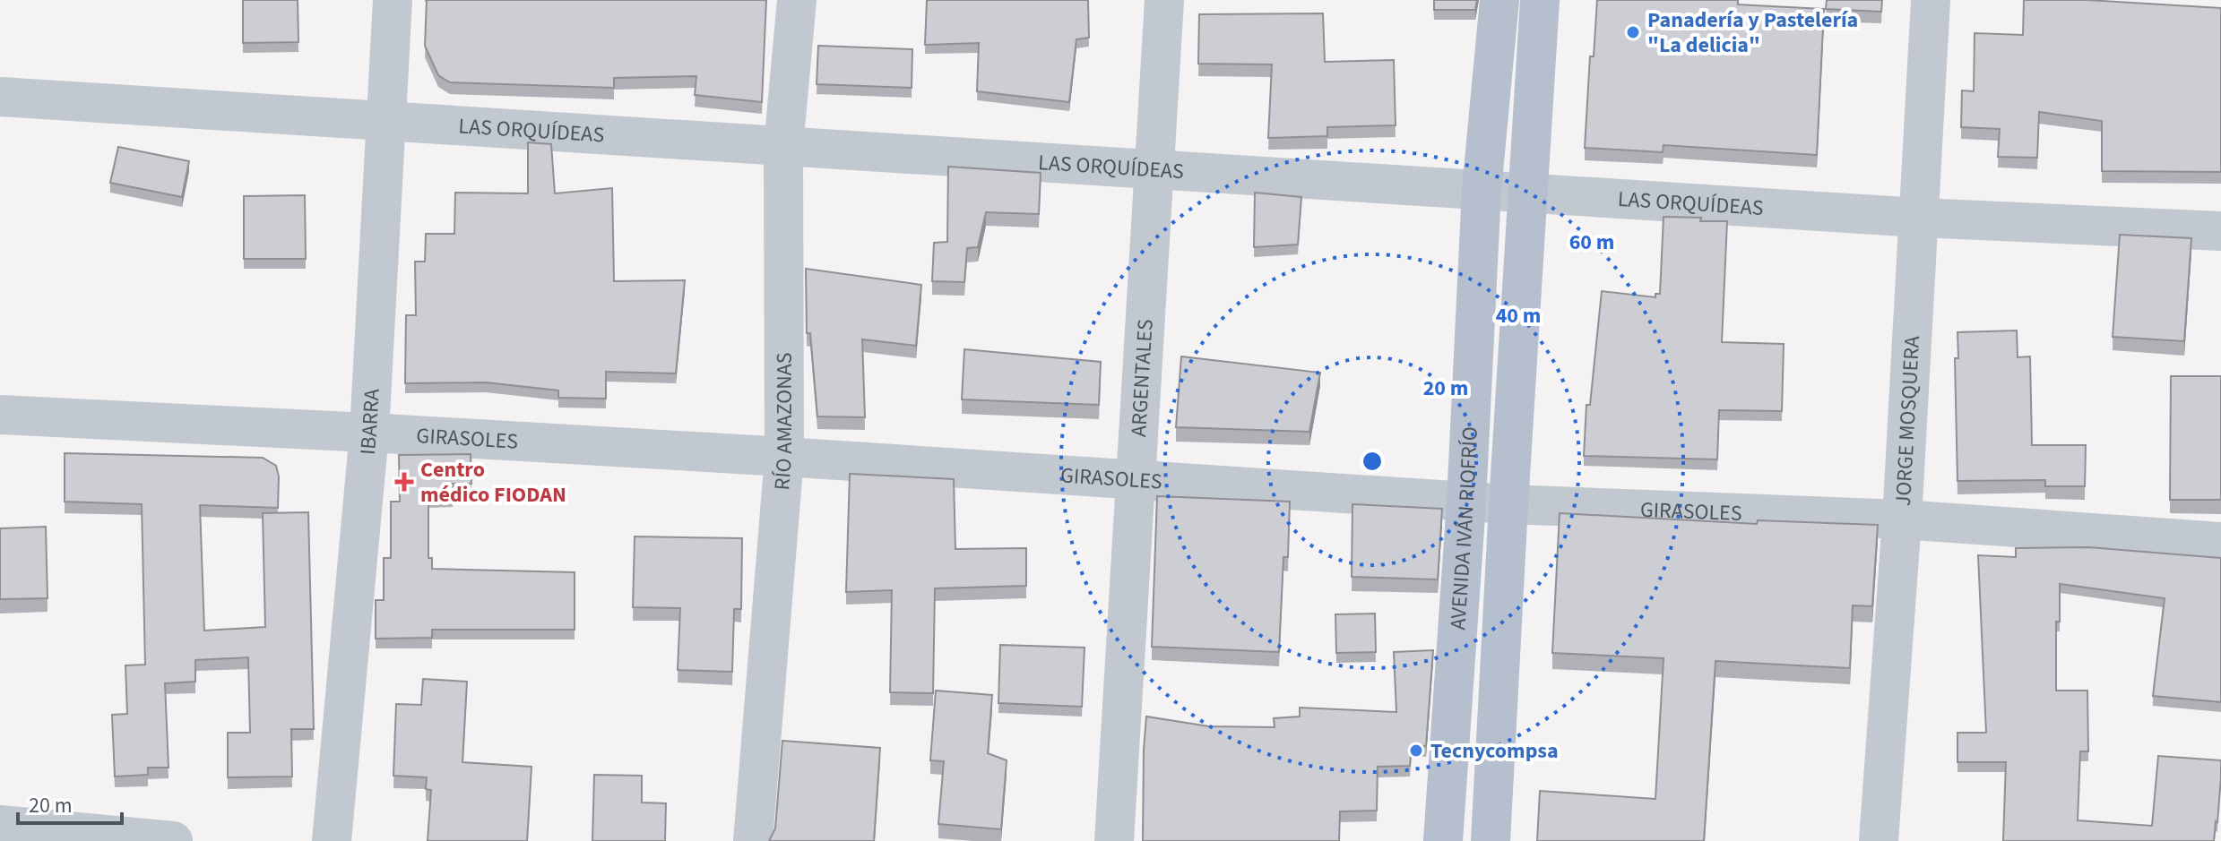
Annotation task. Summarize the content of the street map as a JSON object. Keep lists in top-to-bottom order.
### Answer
{
  "streets": {
    "main road": ["AVENIDA IVÁN RIOFRÍO"],
    "street": [
      "LAS ORQUÍDEAS",
      "ARGENTALES",
      "IBARRA",
      "RÍO AMAZONAS",
      "JORGE MOSQUERA",
      "GIRASOLES"
    ]
  },
  "crossings": [
    ["LAS ORQUÍDEAS", "ARGENTALES"],
    ["LAS ORQUÍDEAS", "IBARRA"],
    ["LAS ORQUÍDEAS", "RÍO AMAZONAS"],
    ["LAS ORQUÍDEAS", "JORGE MOSQUERA"],
    ["LAS ORQUÍDEAS", "AVENIDA IVÁN RIOFRÍO"],
    ["ARGENTALES", "GIRASOLES"],
    ["IBARRA", "GIRASOLES"],
    ["RÍO AMAZONAS", "GIRASOLES"],
    ["JORGE MOSQUERA", "GIRASOLES"],
    ["GIRASOLES", "AVENIDA IVÁN RIOFRÍO"]
  ],
  "places": {
    "other": ["Panadería y Pastelería \"La delicia\"", "Tecnycompsa"],
    "health": ["Centro médico FIODAN"]
  },
  "scale_bar": "20 m",
  "rings": ["60 m", "40 m", "20 m"]
}
